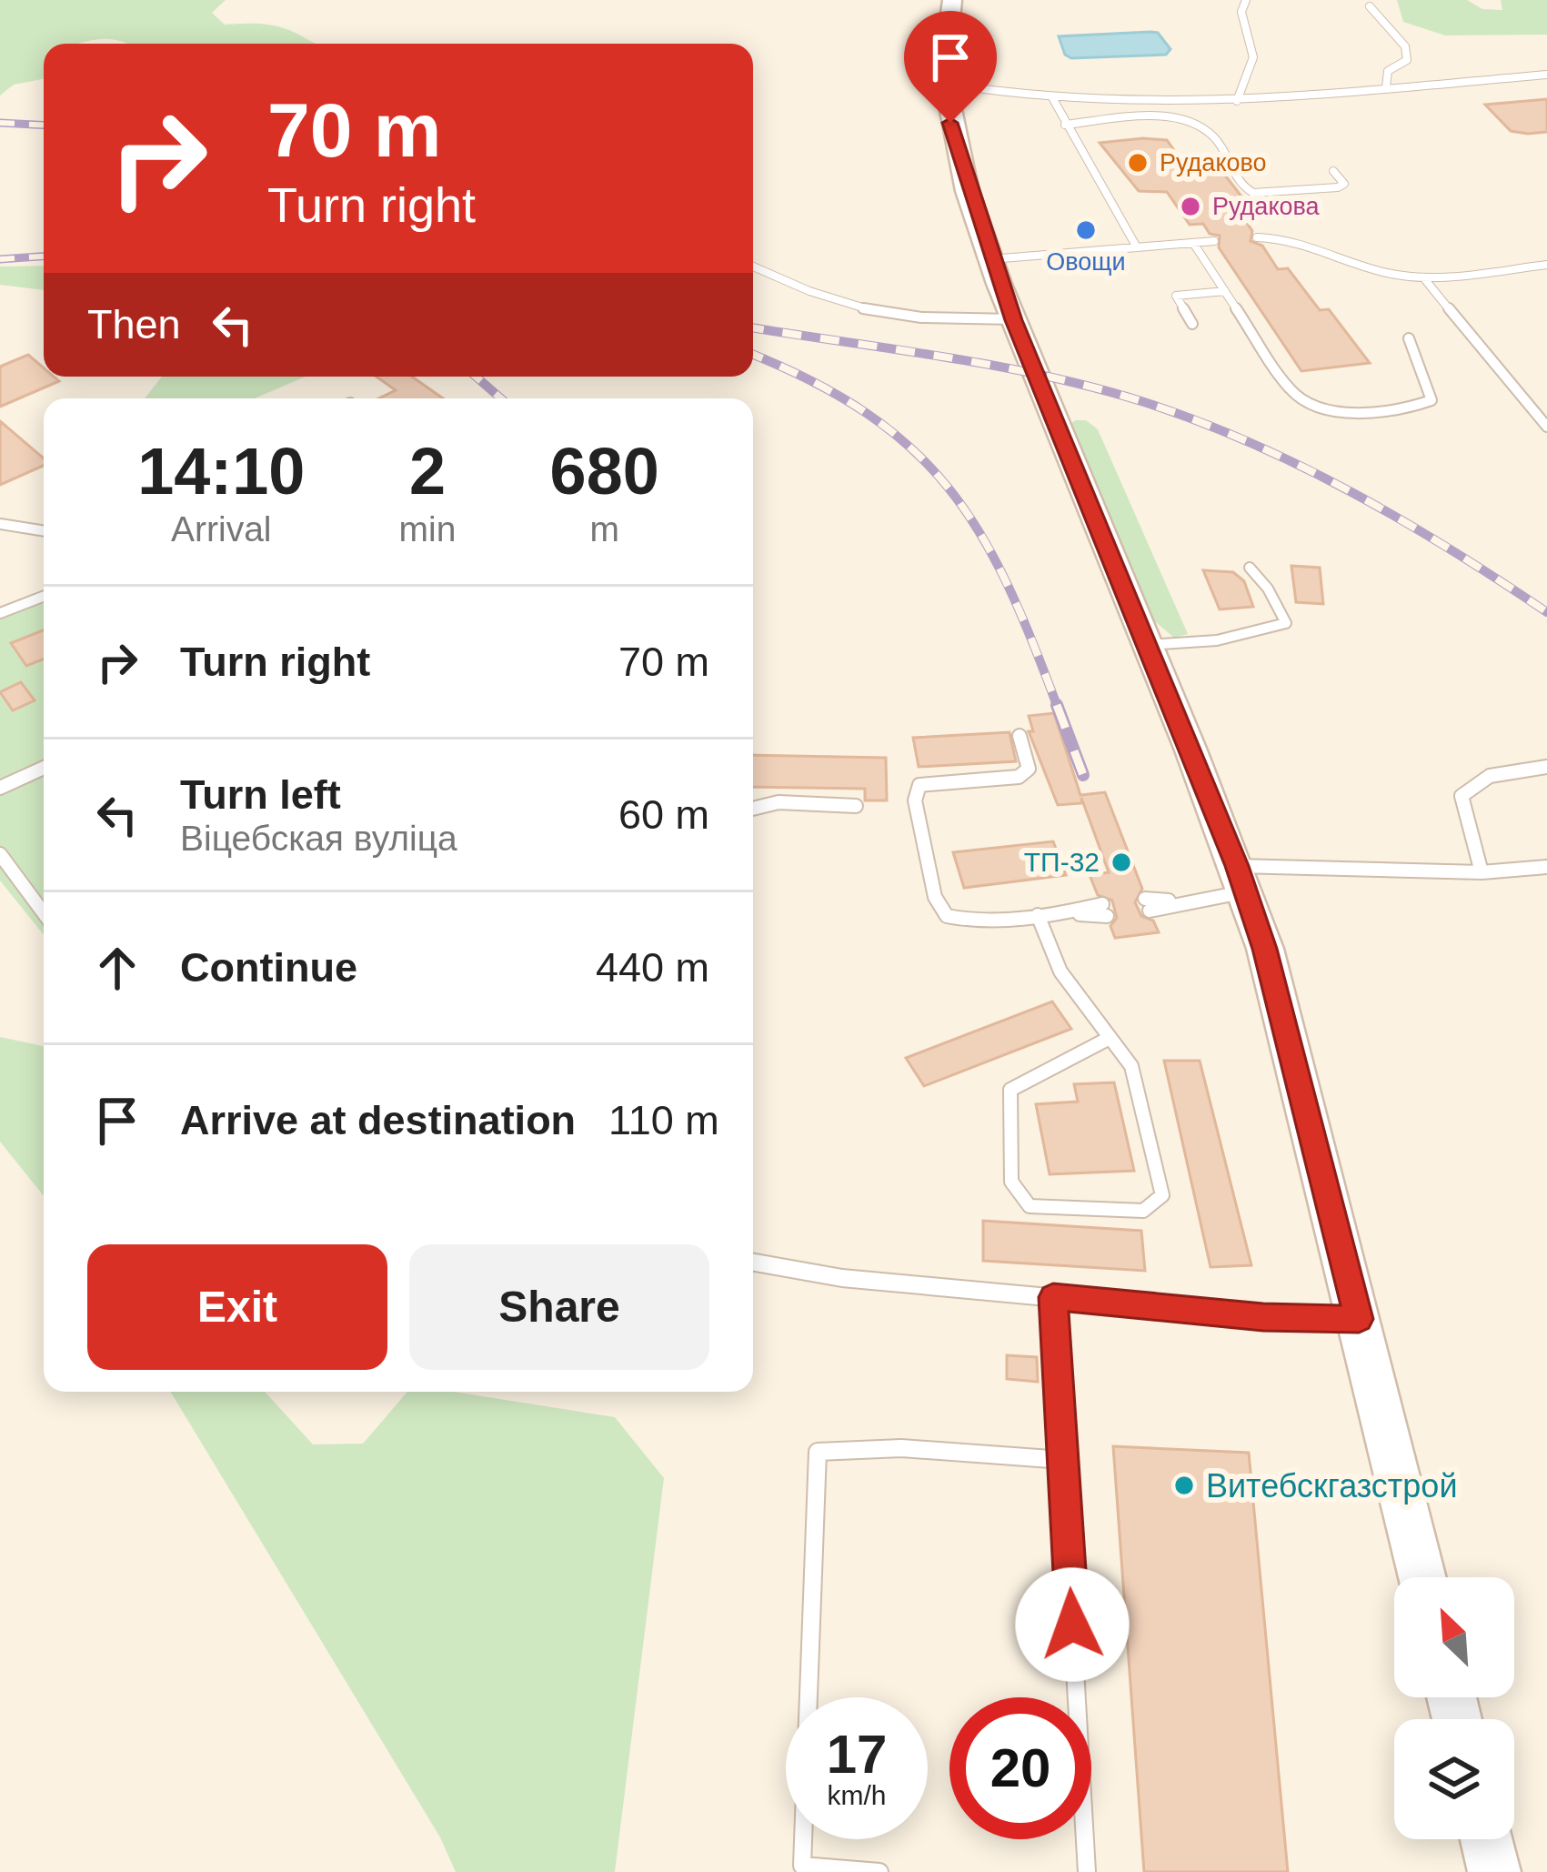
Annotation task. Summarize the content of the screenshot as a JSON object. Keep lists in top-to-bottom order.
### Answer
{
  "places": [
    "Рудаково",
    "Рудакова",
    "Овощи",
    "ТП-32",
    "Витебскгазстрой"
  ],
  "north": "top left",
  "page": {
    "turn": ["70 m", "Turn right"],
    "then": "Then",
    "eta": [
      "14:10",
      "Arrival",
      "2",
      "min",
      "680",
      "m"
    ],
    "list": [
      {
        "name": "Turn right",
        "value": "70 m"
      },
      {
        "name": "Turn left",
        "note": "Віцебская вуліца",
        "value": "60 m"
      },
      {
        "name": "Continue",
        "value": "440 m"
      },
      {
        "name": "Arrive at destination",
        "value": "110 m"
      }
    ],
    "buttons": ["Exit", "Share"],
    "speed": "17 km/h",
    "limit": "20"
  }
}
